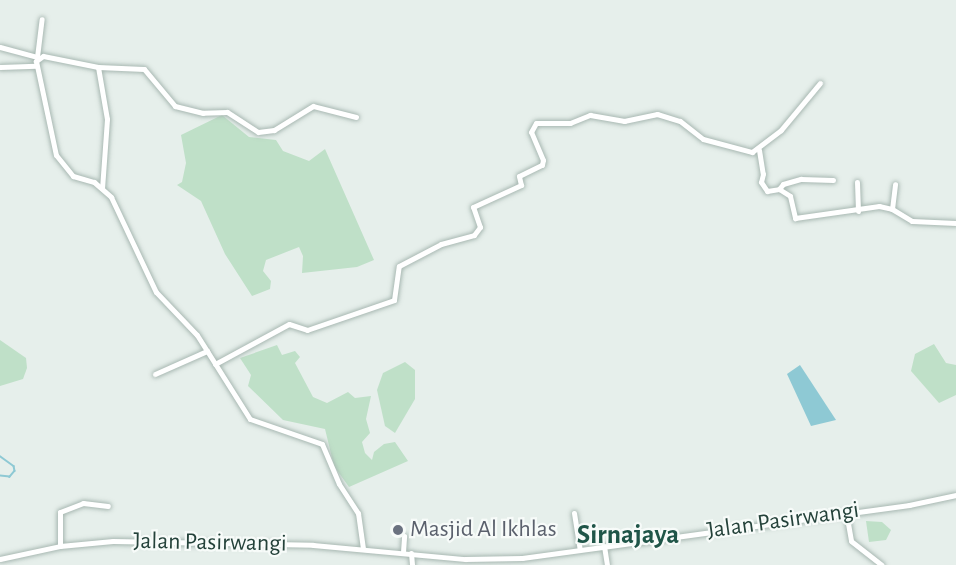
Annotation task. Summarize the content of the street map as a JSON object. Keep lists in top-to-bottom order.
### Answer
{
  "streets": {
    "street": ["Jalan Pasirwangi"]
  },
  "districts": ["Sirnajaya"],
  "places": ["Masjid Al Ikhlas"]
}
